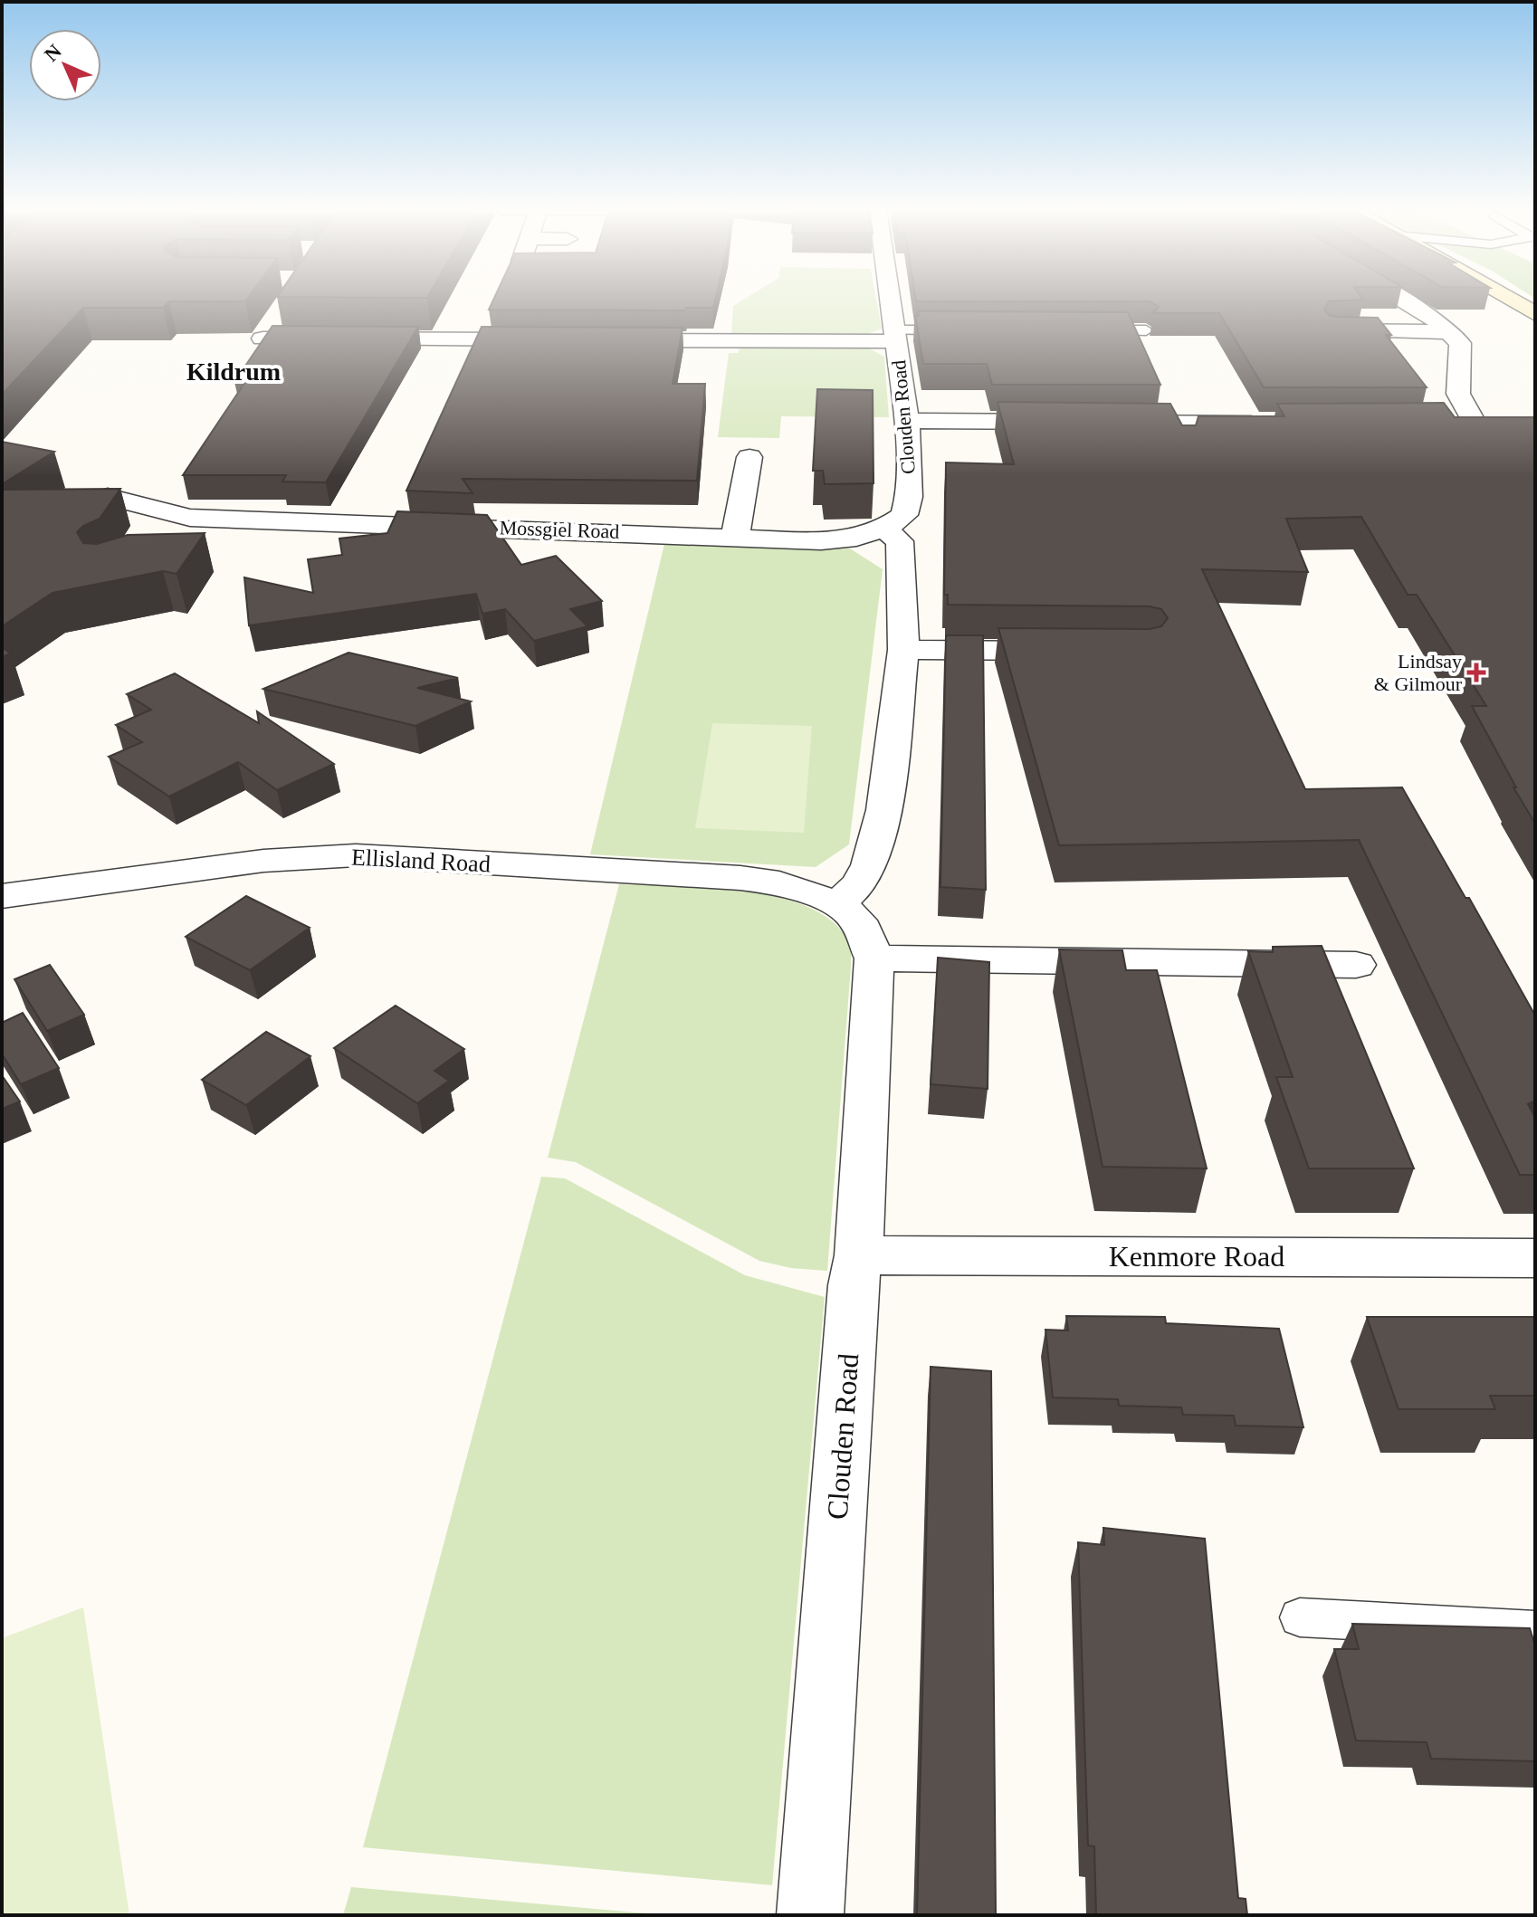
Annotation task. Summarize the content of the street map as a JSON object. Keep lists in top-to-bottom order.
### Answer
{
  "streets": {
    "street": [
      "Clouden Road",
      "Mossgiel Road",
      "Ellisland Road",
      "Kenmore Road"
    ]
  },
  "crossings": [
    ["Clouden Road", "Mossgiel Road"],
    ["Clouden Road", "Ellisland Road"],
    ["Clouden Road", "Kenmore Road"]
  ],
  "districts": ["Kildrum"],
  "places": {
    "health": ["Lindsay & Gilmour"]
  },
  "north": "top left"
}
